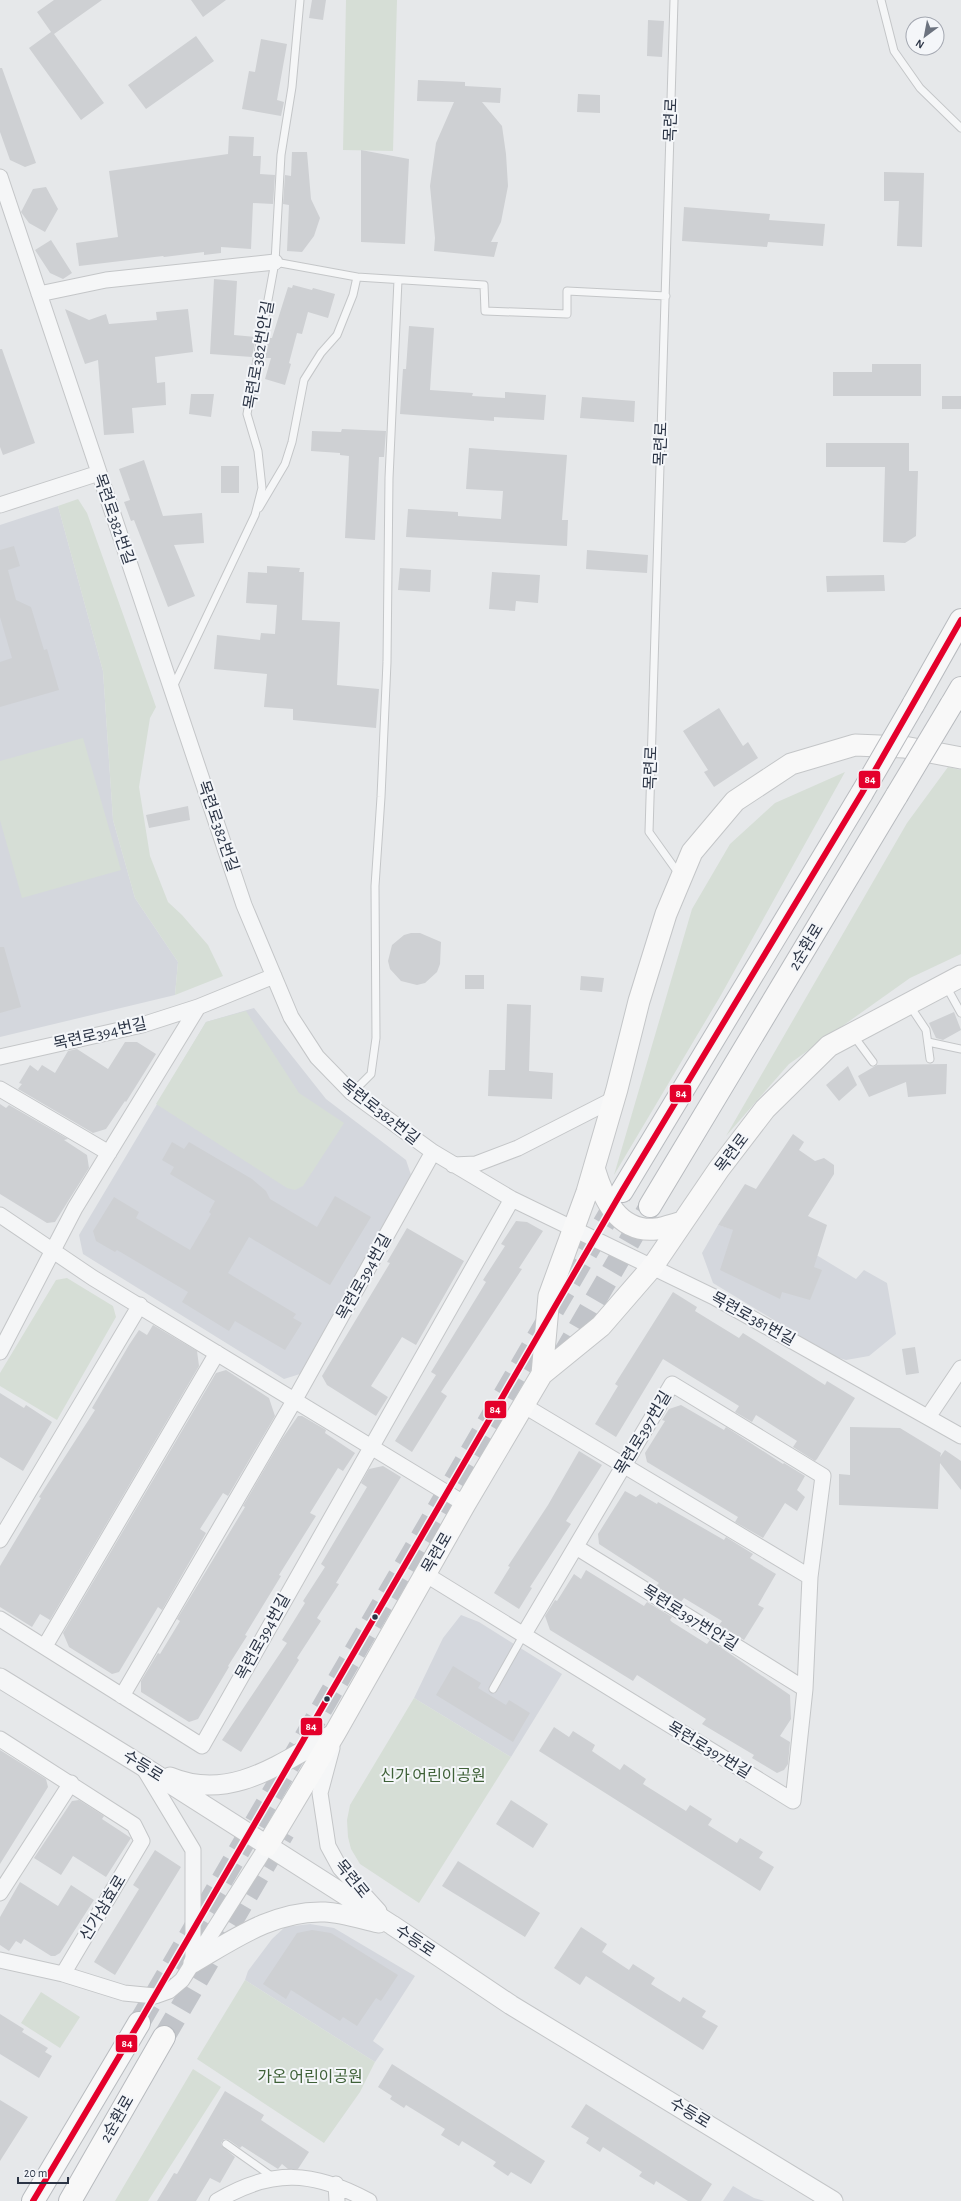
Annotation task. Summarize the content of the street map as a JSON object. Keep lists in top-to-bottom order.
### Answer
{
  "streets": {
    "highway": ["2순환로"],
    "main road": ["목련로"],
    "street": [
      "목련로382번길",
      "목련로394번길",
      "목련로381번길",
      "목련로397번길",
      "목련로397번안길",
      "수등로",
      "신가삼효로"
    ],
    "lane": ["목련로382번안길"]
  },
  "crossings": [
    ["목련로", "목련로382번길"],
    ["목련로", "목련로381번길"],
    ["목련로", "목련로397번길"],
    ["목련로", "수등로"],
    ["목련로382번안길", "목련로382번길"],
    ["목련로382번길", "목련로394번길"],
    ["목련로382번길", "목련로381번길"],
    ["목련로397번길", "목련로397번안길"]
  ],
  "parks": ["신가 어린이공원", "가온 어린이공원"],
  "lines": ["transit line 84"],
  "scale_bar": "20 m",
  "north": "bottom left"
}
